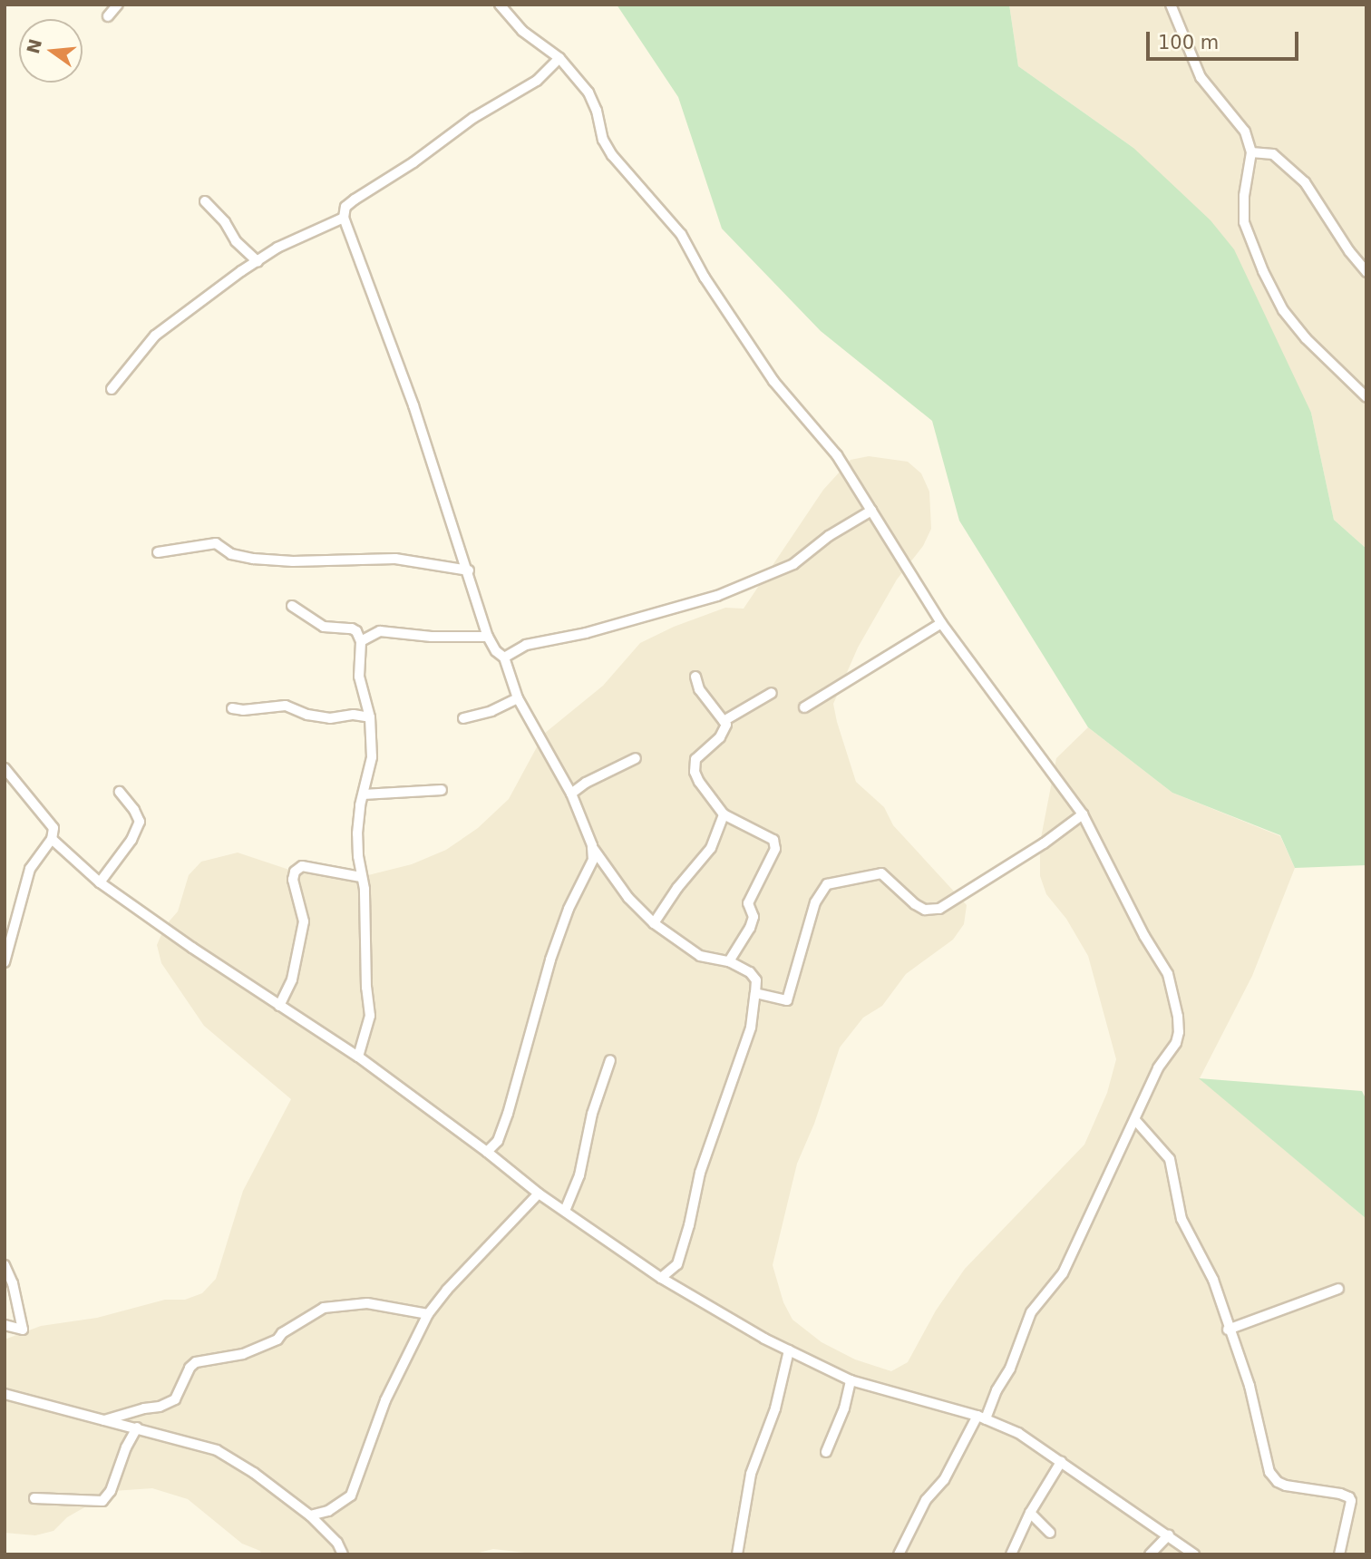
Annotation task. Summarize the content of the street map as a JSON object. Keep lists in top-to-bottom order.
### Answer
{
  "scale_bar": "100 m",
  "north": "left"
}
